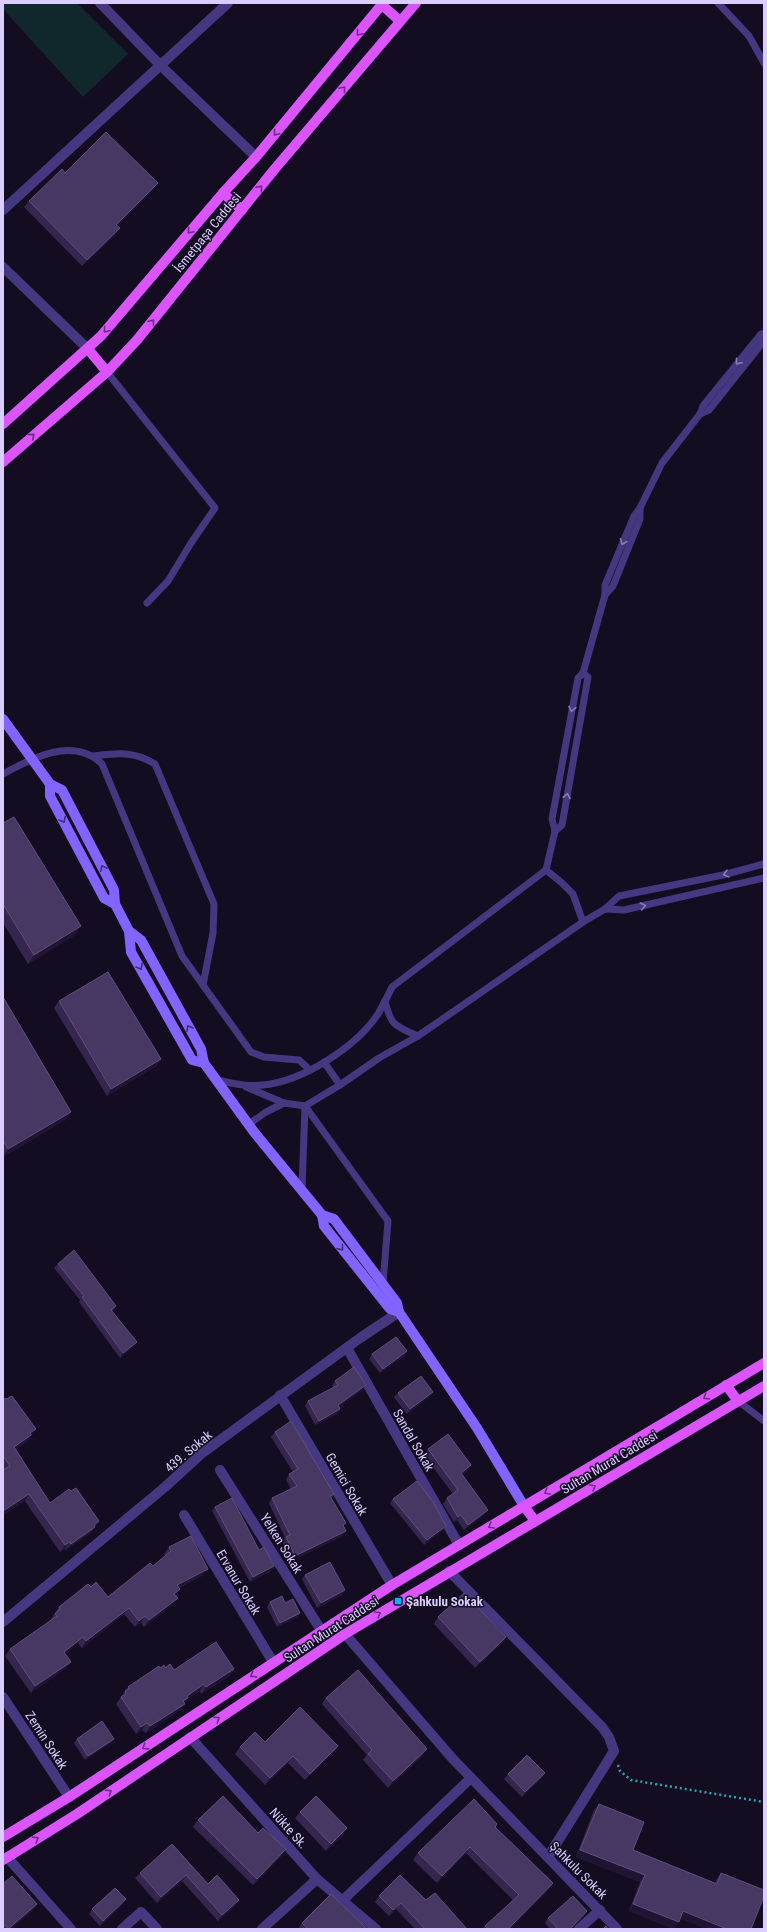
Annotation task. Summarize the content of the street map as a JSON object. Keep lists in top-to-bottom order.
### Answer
{
  "streets": {
    "main road": ["İsmetpaşa Caddesi", "Sultan Murat Caddesi"],
    "street": [
      "Sandal Sokak",
      "439. Sokak",
      "Gemici Sokak",
      "Yelken Sokak",
      "Ervanur Sokak",
      "Zemin Sokak",
      "Nükte Sk.",
      "Şahkulu Sokak"
    ]
  },
  "crossings": [
    ["Sandal Sokak", "439. Sokak"],
    ["Sandal Sokak", "Sultan Murat Caddesi"],
    ["439. Sokak", "Gemici Sokak"],
    ["Sultan Murat Caddesi", "Gemici Sokak"],
    ["Sultan Murat Caddesi", "Yelken Sokak"],
    ["Sultan Murat Caddesi", "Ervanur Sokak"],
    ["Sultan Murat Caddesi", "Zemin Sokak"],
    ["Sultan Murat Caddesi", "Nükte Sk."],
    ["Sultan Murat Caddesi", "Şahkulu Sokak"]
  ],
  "places": {
    "transit": ["Şahkulu Sokak"]
  }
}
